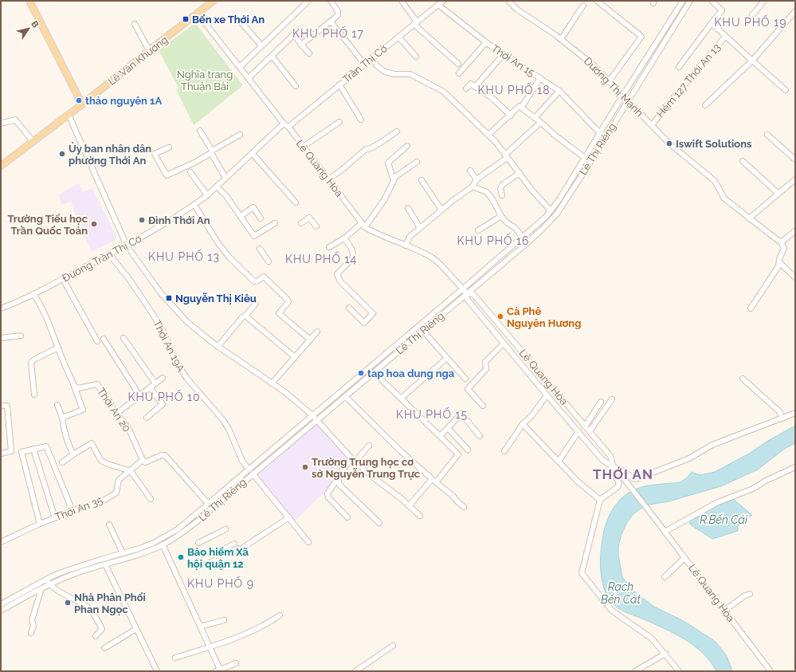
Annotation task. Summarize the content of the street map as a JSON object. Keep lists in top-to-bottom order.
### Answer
{
  "streets": {
    "main road": ["Lê Văn Khương"],
    "street": [
      "Thới An 15",
      "Trần Thị Cờ",
      "Hẻm 127 Thới An 13",
      "Dương Thị Mạnh",
      "Lê Thị Riêng",
      "Lê Quang Hòa",
      "Đường Trần Thị Cờ",
      "Thới An 19A",
      "Thới An 20",
      "Thới An 35"
    ]
  },
  "crossings": [
    ["Lê Văn Khương", "Lê Quang Hòa"],
    ["Thới An 15", "Trần Thị Cờ"],
    ["Thới An 15", "Lê Thị Riêng"],
    ["Trần Thị Cờ", "Lê Quang Hòa"],
    ["Hẻm 127 Thới An 13", "Dương Thị Mạnh"],
    ["Dương Thị Mạnh", "Lê Thị Riêng"],
    ["Lê Thị Riêng", "Lê Quang Hòa"],
    ["Lê Thị Riêng", "Thới An 19A"],
    ["Lê Quang Hòa", "Đường Trần Thị Cờ"],
    ["Đường Trần Thị Cờ", "Thới An 19A"],
    ["Thới An 20", "Thới An 35"]
  ],
  "districts": [
    "KHU PHỐ 19",
    "KHU PHỐ 17",
    "KHU PHỐ 18",
    "KHU PHỐ 16",
    "KHU PHỐ 13",
    "KHU PHỐ 14",
    "KHU PHỐ 10",
    "KHU PHỐ 15",
    "THỚI AN",
    "KHU PHỐ 9"
  ],
  "water": ["R.Bến Cái", "Rạch Bến Cát"],
  "parks": ["Nghĩa trang Thuận Bài"],
  "places": {
    "transit": ["Bến xe Thới An", "Nguyễn Thị Kiêu"],
    "other": [
      "thảo nguyên 1A",
      "Iswift Solutions",
      "Ủy ban nhân dân phường Thới An",
      "Đình Thới An",
      "Trường Tiểu học Trần Quốc Toản",
      "Cà Phê Nguyên Hương",
      "tap hoa dung nga",
      "Trường Trung học cơ sở Nguyễn Trung Trực",
      "Bảo hiểm Xã hội quận 12",
      "Nhà Phân Phối Phan Ngọc"
    ]
  },
  "north": "top right"
}
